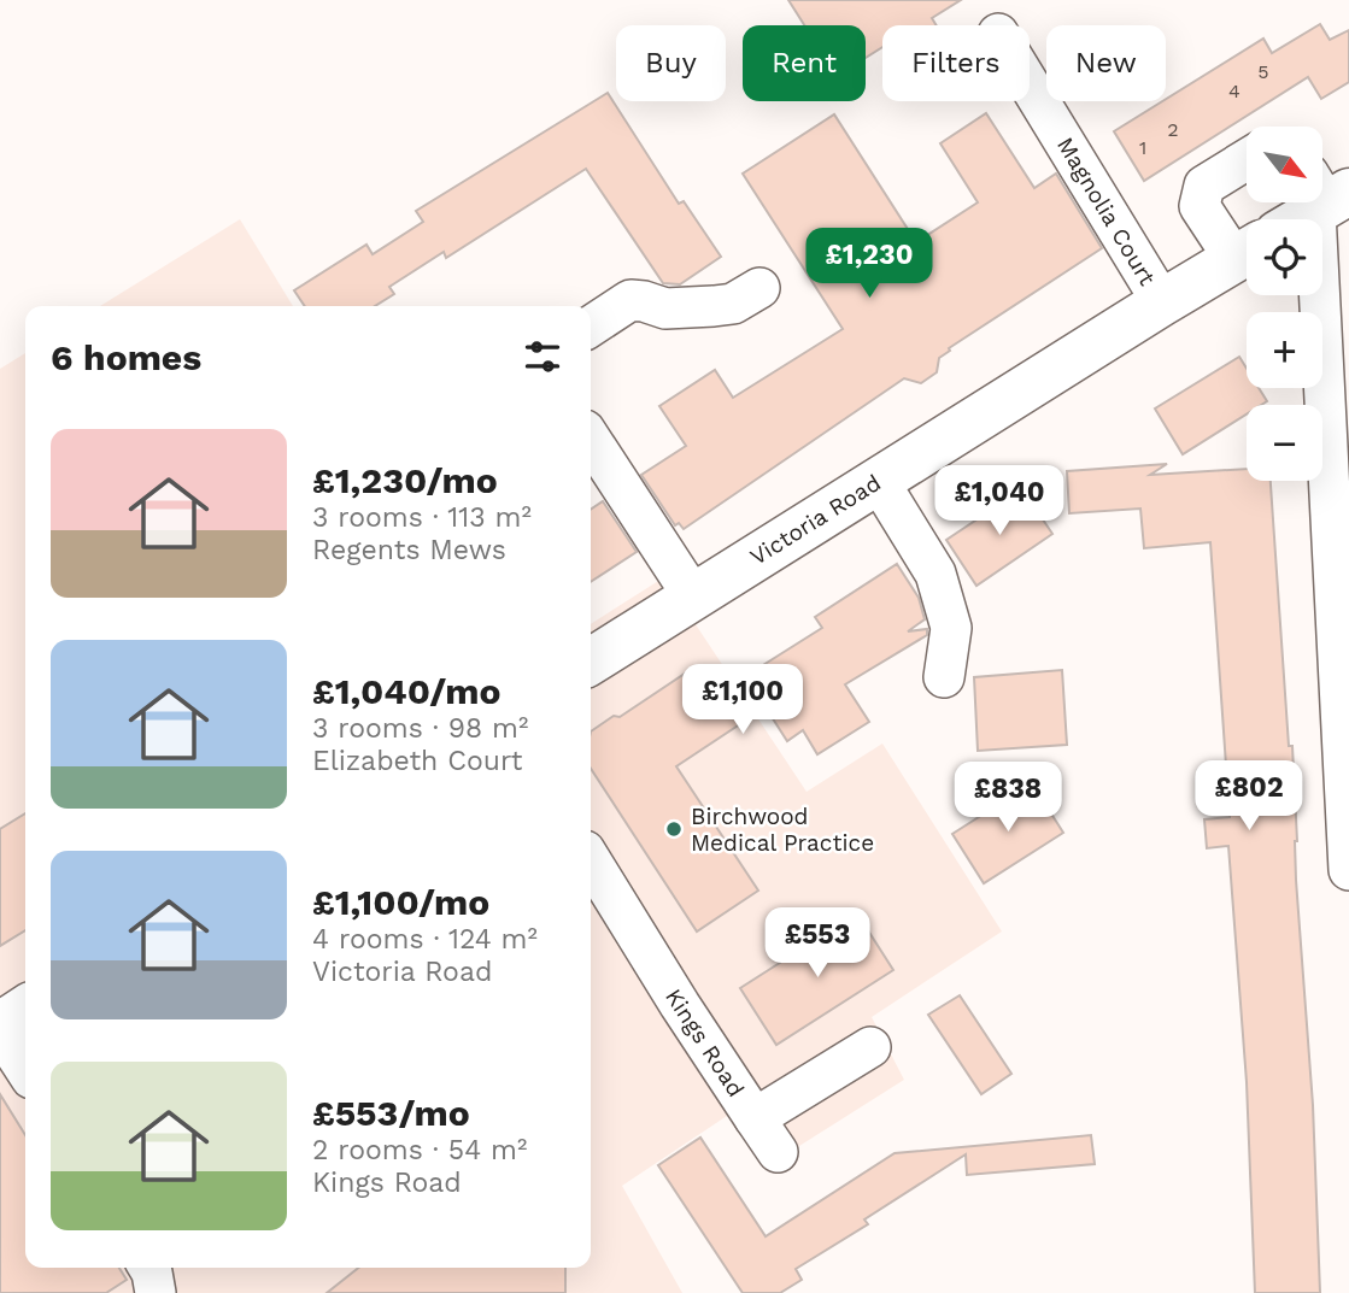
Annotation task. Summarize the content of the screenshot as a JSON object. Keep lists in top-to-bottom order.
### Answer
{
  "streets": {
    "street": ["Magnolia Court", "Victoria Road", "Kings Road"]
  },
  "crossings": [
    ["Magnolia Court", "Victoria Road"]
  ],
  "places": ["Birchwood Medical Practice"],
  "house_numbers": [
    "5",
    "4",
    "2",
    "1"
  ],
  "north": "bottom right",
  "page": {
    "chip": [
      "Buy",
      "Rent",
      "Filters",
      "New"
    ],
    "map_buttons": ["+", "−"],
    "price": [
      "£1,230",
      "£1,040",
      "£1,100",
      "£802",
      "£838",
      "£553"
    ],
    "heading": "6 homes",
    "list": [
      {
        "name": "£1,230/mo",
        "note": "3 rooms · 113 m² · Regents Mews"
      },
      {
        "name": "£1,040/mo",
        "note": "3 rooms · 98 m² · Elizabeth Court"
      },
      {
        "name": "£1,100/mo",
        "note": "4 rooms · 124 m² · Victoria Road"
      },
      {
        "name": "£553/mo",
        "note": "2 rooms · 54 m² · Kings Road"
      }
    ]
  }
}
